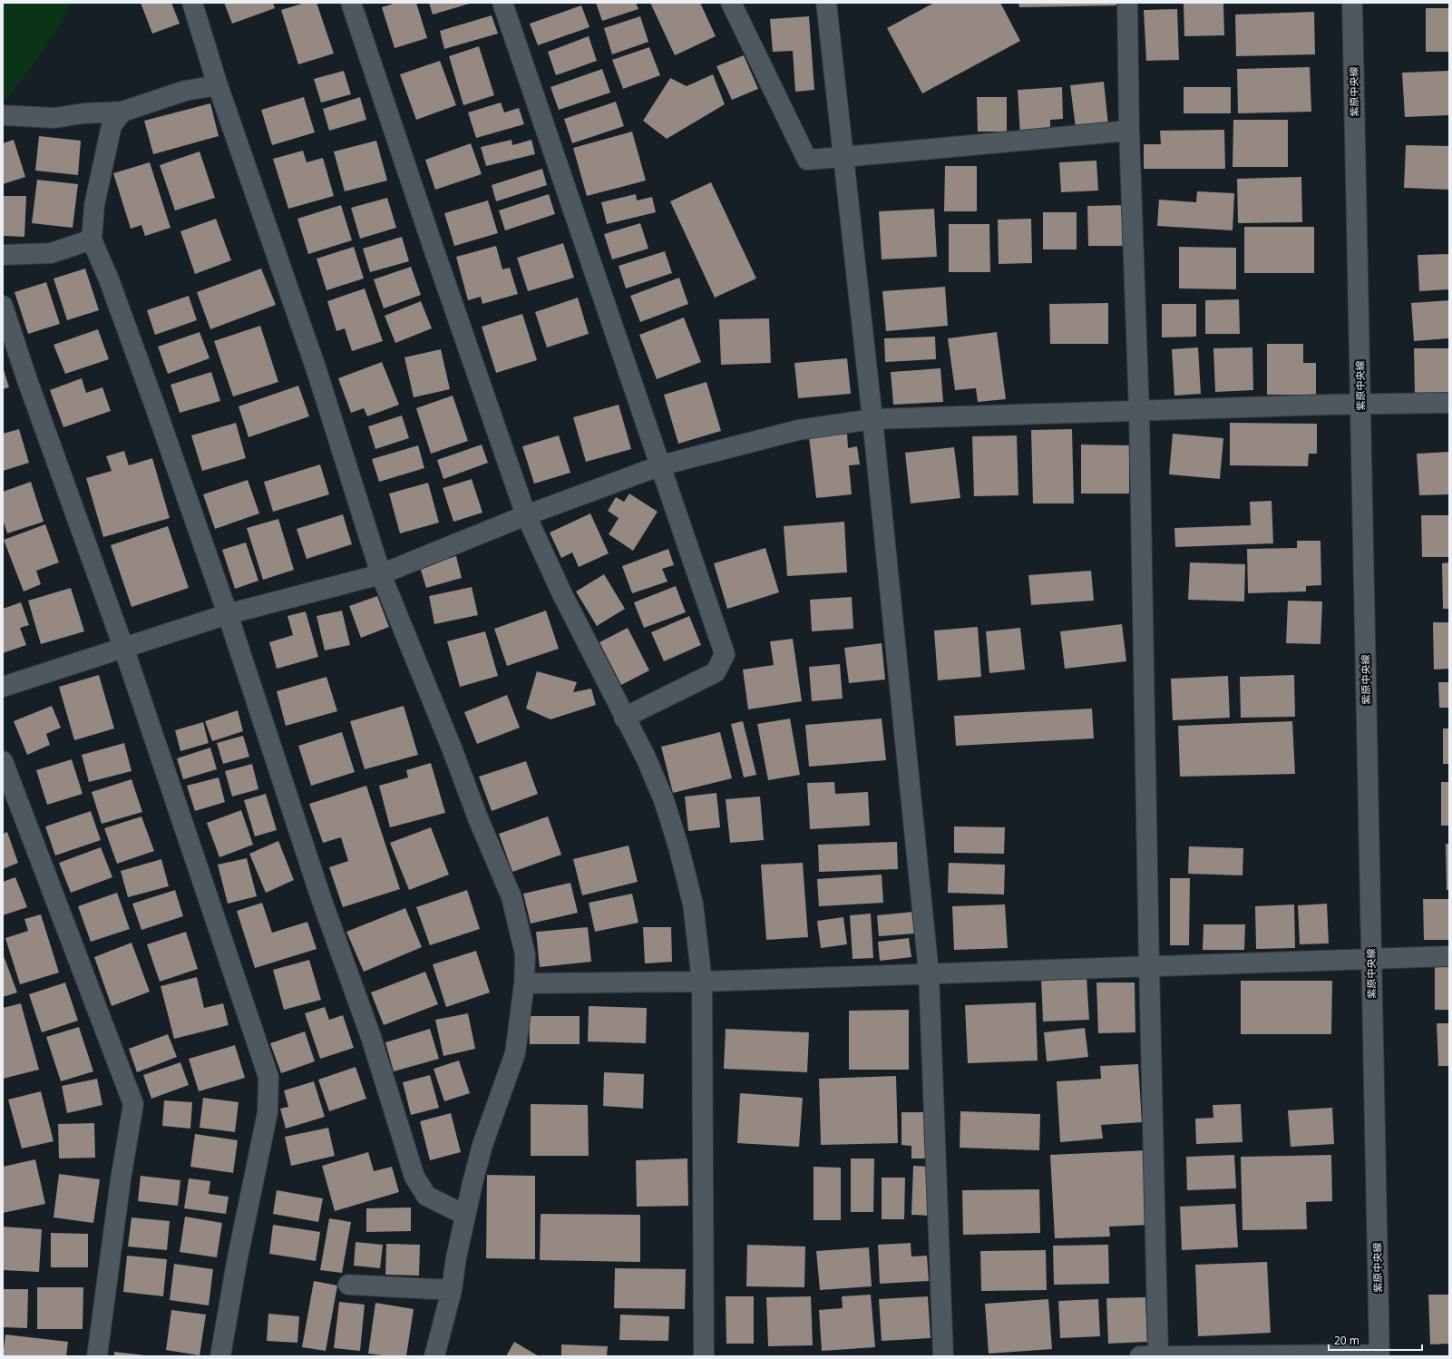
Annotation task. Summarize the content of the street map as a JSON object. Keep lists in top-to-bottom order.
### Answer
{
  "streets": {
    "street": ["紫原中央線"]
  },
  "scale_bar": "20 m"
}
